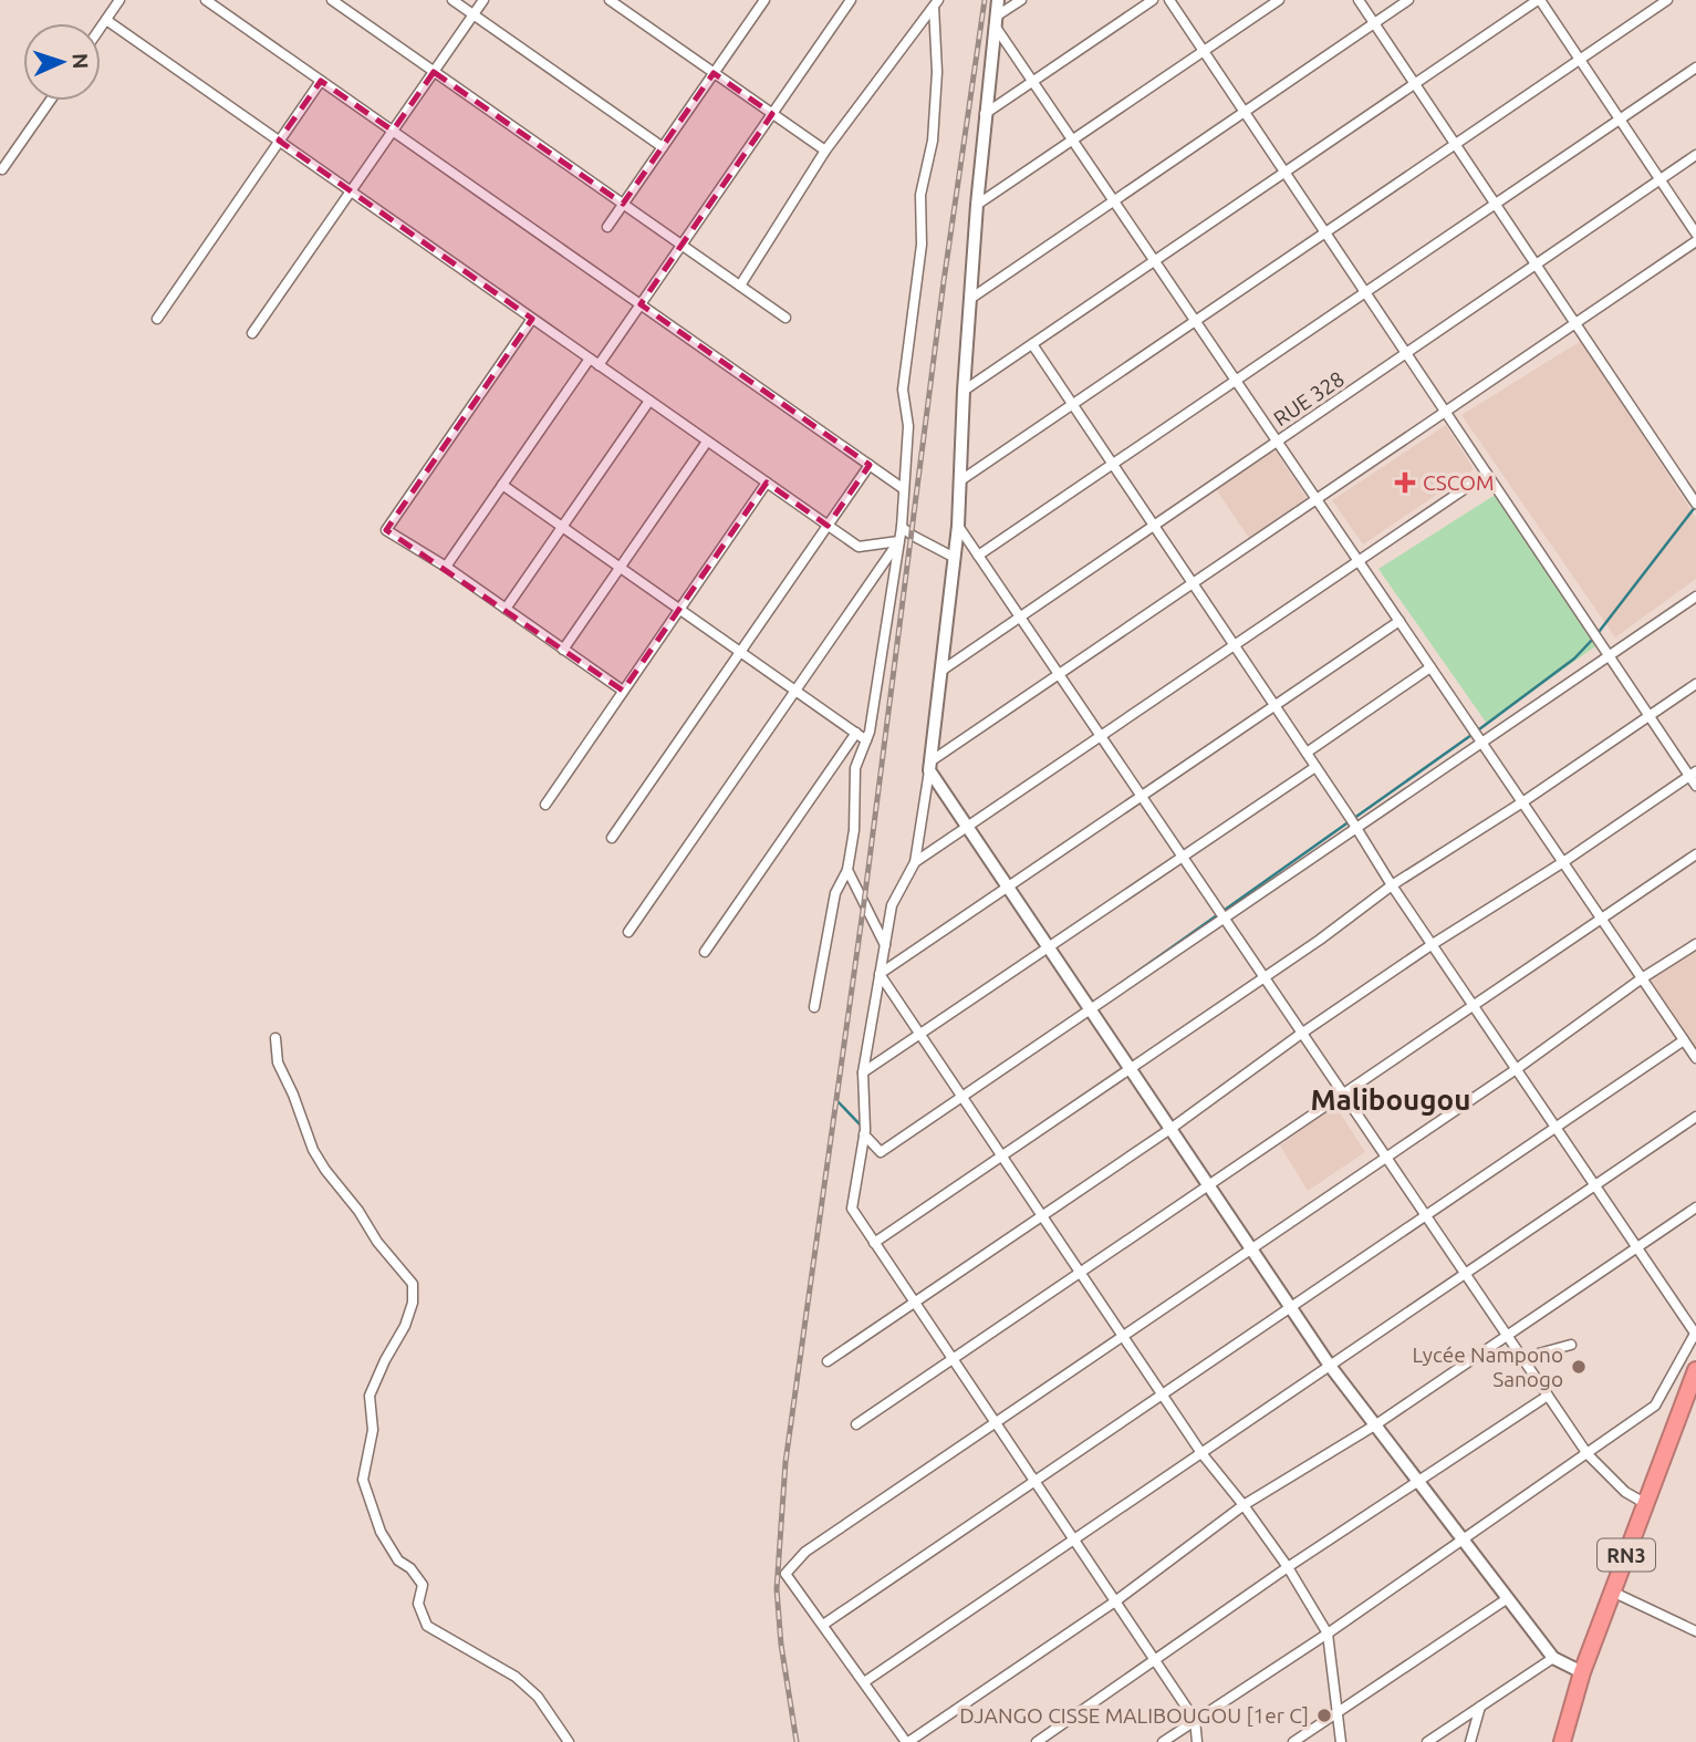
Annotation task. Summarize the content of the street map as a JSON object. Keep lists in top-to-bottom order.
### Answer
{
  "streets": {
    "highway": ["RN3"],
    "street": ["RUE 328"]
  },
  "districts": ["Malibougou"],
  "places": {
    "health": ["CSCOM"],
    "other": ["Lycée Nampono Sanogo", "DJANGO CISSE MALIBOUGOU [1er C]"]
  },
  "north": "right"
}
